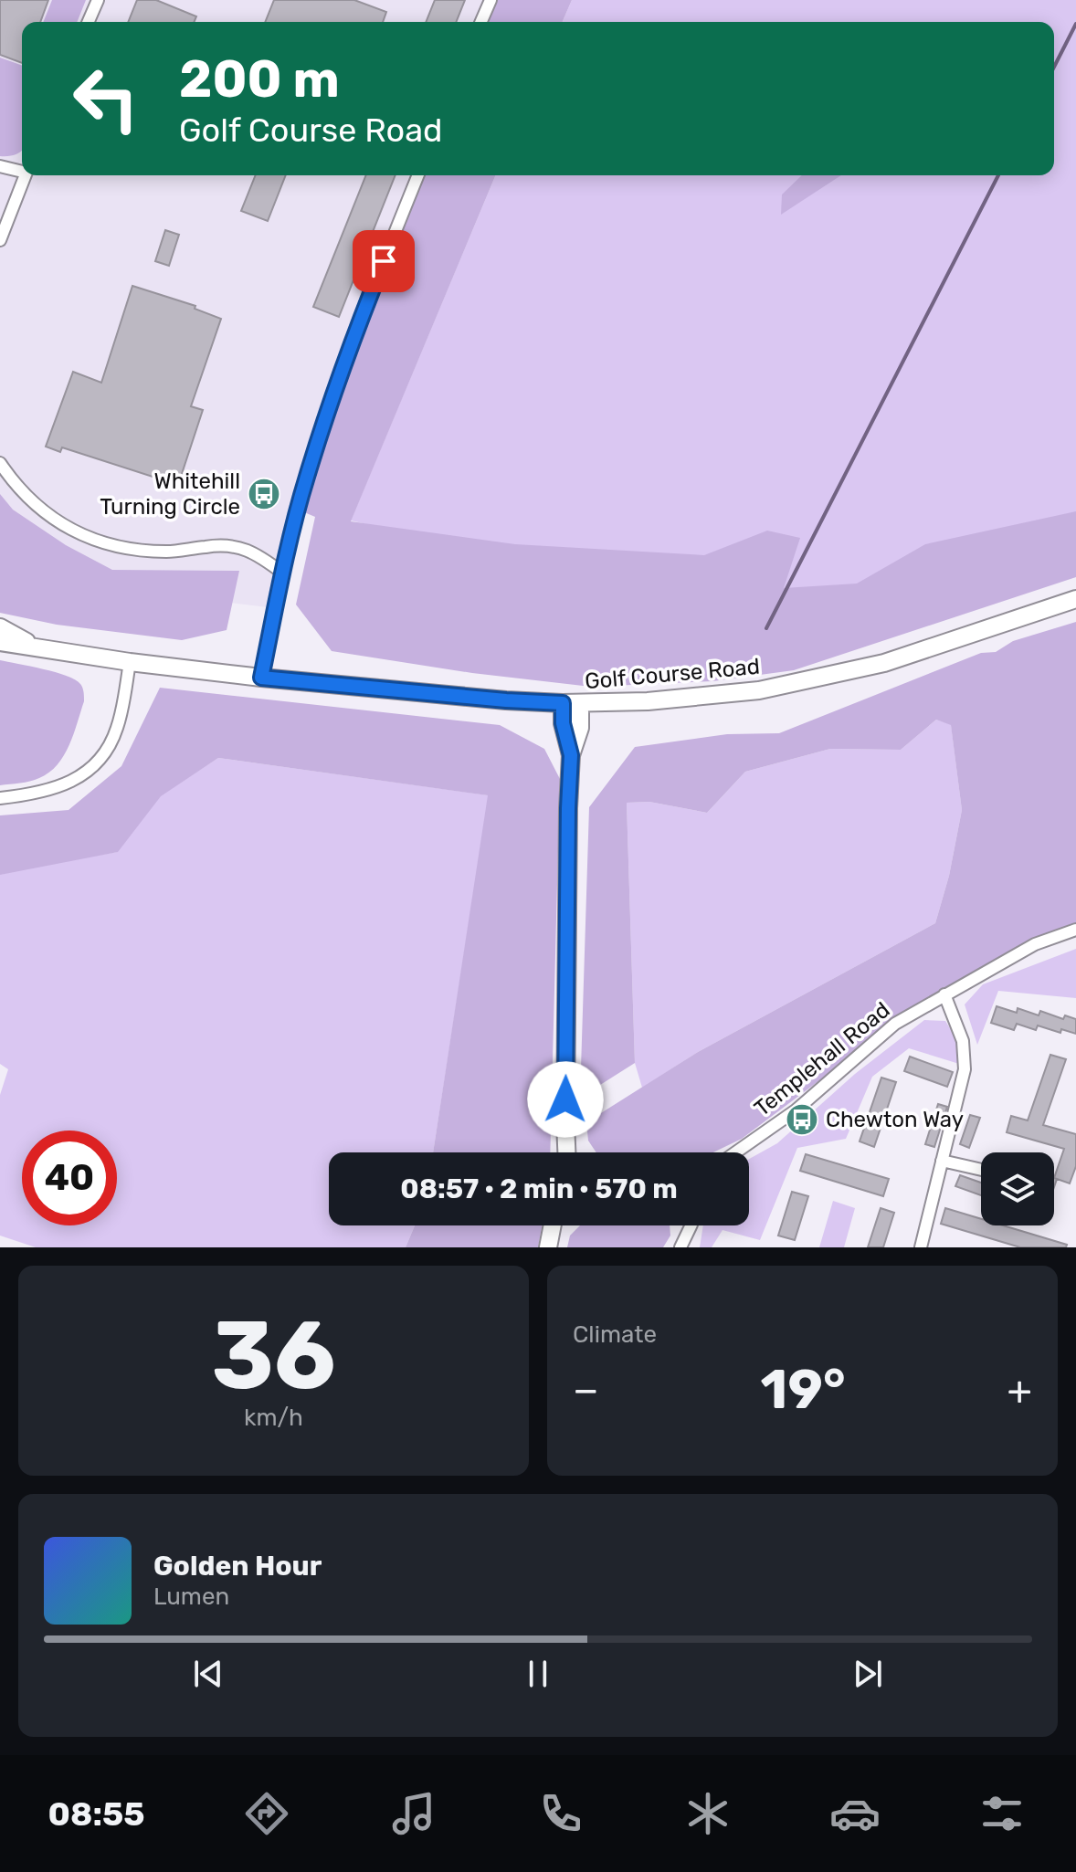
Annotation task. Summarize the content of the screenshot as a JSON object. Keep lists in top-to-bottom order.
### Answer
{
  "streets": {
    "street": ["Golf Course Road", "Templehall Road"]
  },
  "places": {
    "bus stop": ["Whitehill Turning Circle", "Chewton Way"]
  },
  "page": {
    "turn": ["200 m", "Golf Course Road"],
    "limit": "40",
    "trip": "08:57 · 2 min · 570 m",
    "tile": [
      ["36", "km/h"],
      "Climate"
    ],
    "heat": ["−", "19°", "+"],
    "song": ["Golden Hour", "Lumen"],
    "tabs": "08:55"
  }
}
